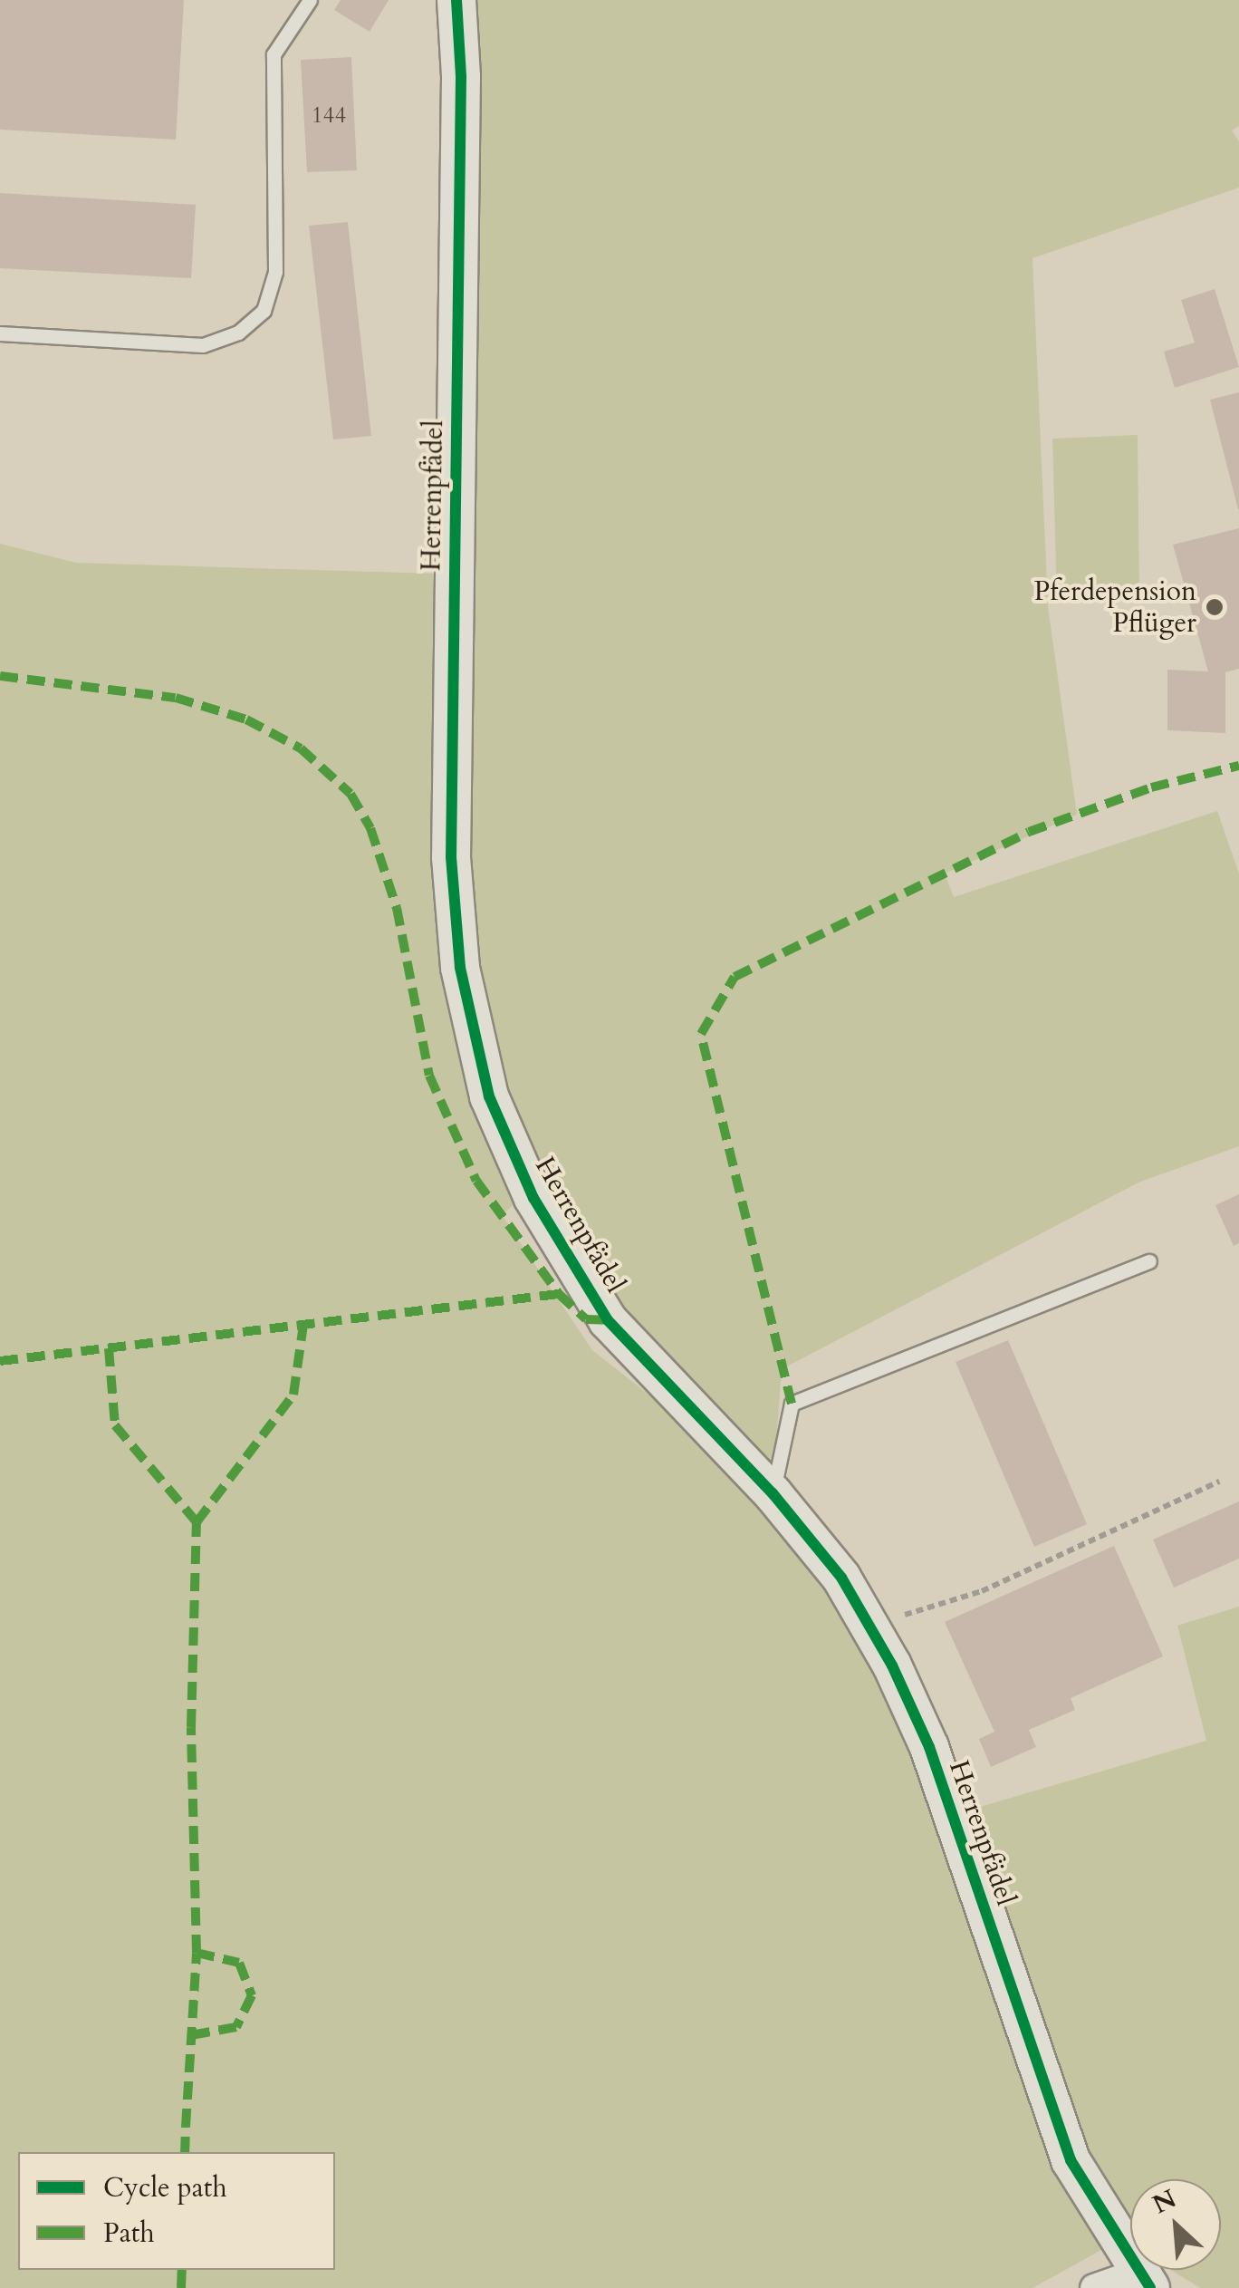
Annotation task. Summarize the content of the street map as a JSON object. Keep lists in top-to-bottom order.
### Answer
{
  "streets": {
    "street": ["Herrenpfädel"]
  },
  "places": ["Pferdepension Pflüger"],
  "house_numbers": ["144"],
  "legend": ["Cycle path", "Path"],
  "north": "top left"
}
